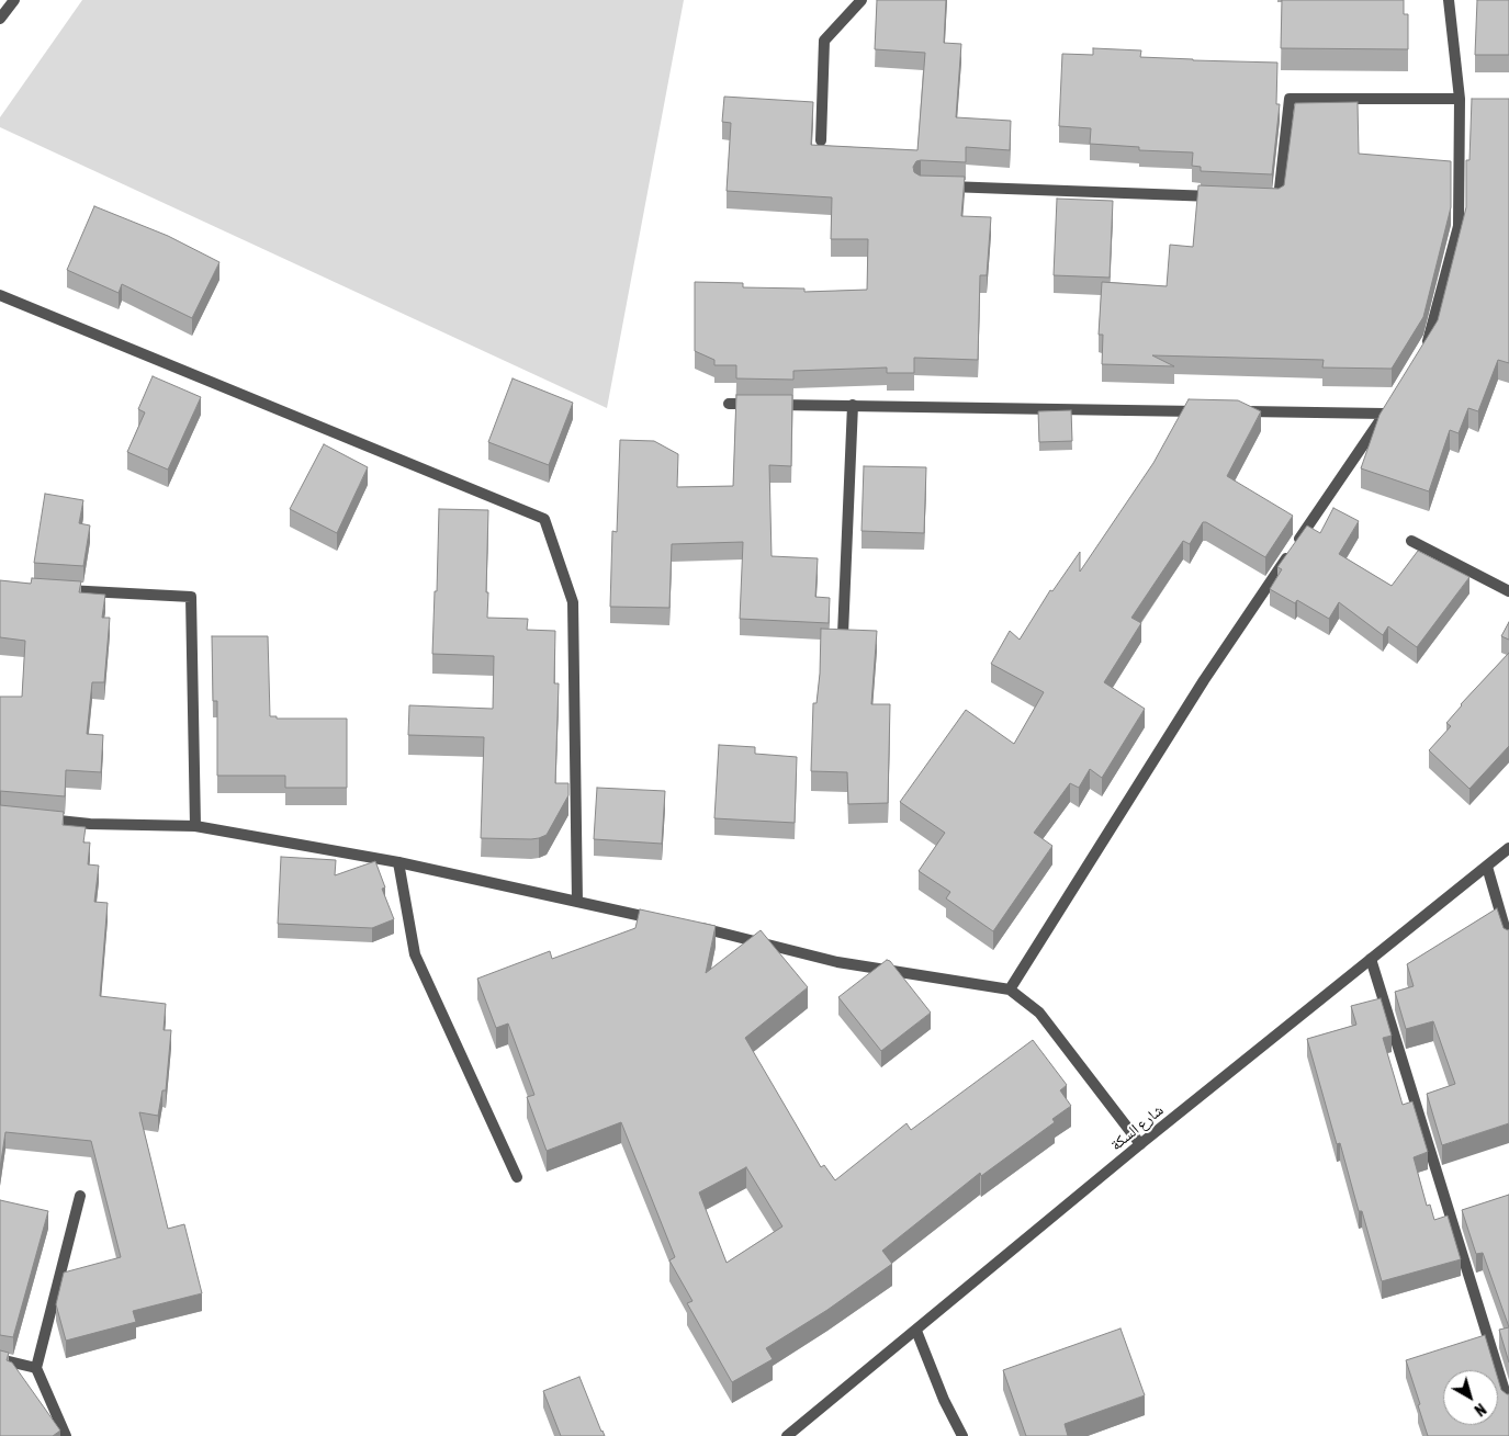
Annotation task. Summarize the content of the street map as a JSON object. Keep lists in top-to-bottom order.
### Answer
{
  "streets": {
    "street": ["شارع السكة"]
  },
  "north": "bottom right"
}
